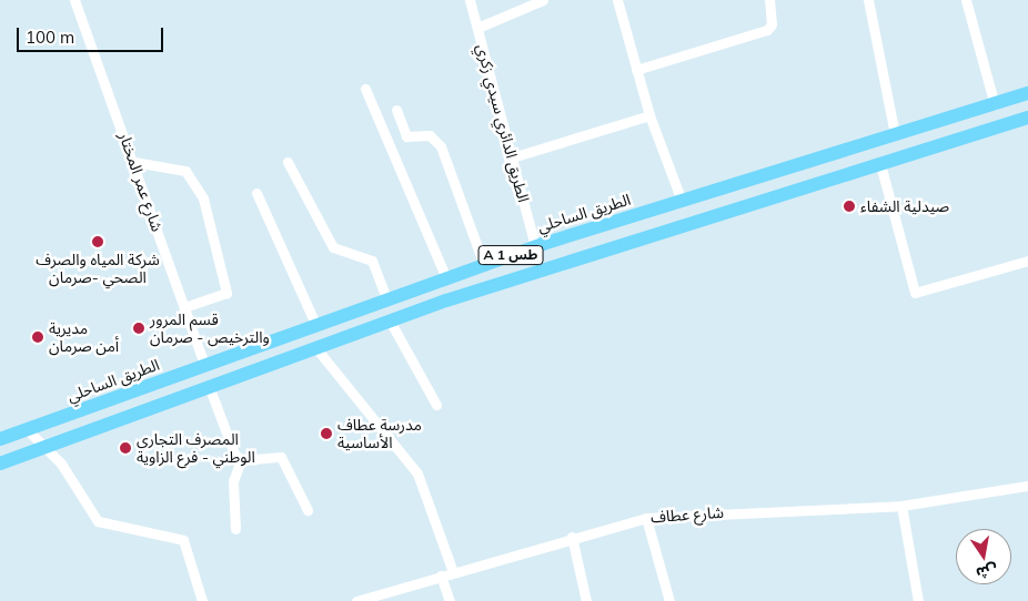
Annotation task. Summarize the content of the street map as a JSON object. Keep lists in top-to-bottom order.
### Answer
{
  "streets": {
    "highway": ["الطريق الساحلي", "A 1 طس"],
    "street": ["الطريق الدائري سيدي زكري", "شارع عمر المختار", "شارع عطاف"]
  },
  "crossings": [
    ["الطريق الدائري سيدي زكري", "الطريق الساحلي"],
    ["شارع عمر المختار", "الطريق الساحلي"]
  ],
  "places": [
    "صيدلية الشفاء",
    "شركة المياه والصرف الصحي -صرمان",
    "قسم المرور والترخيص - صرمان",
    "مديرية أمن صرمان",
    "مدرسة عطاف الأساسية",
    "المصرف التجاري الوطني - فرع الزاوية"
  ],
  "scale_bar": "100 m",
  "north": "bottom"
}
